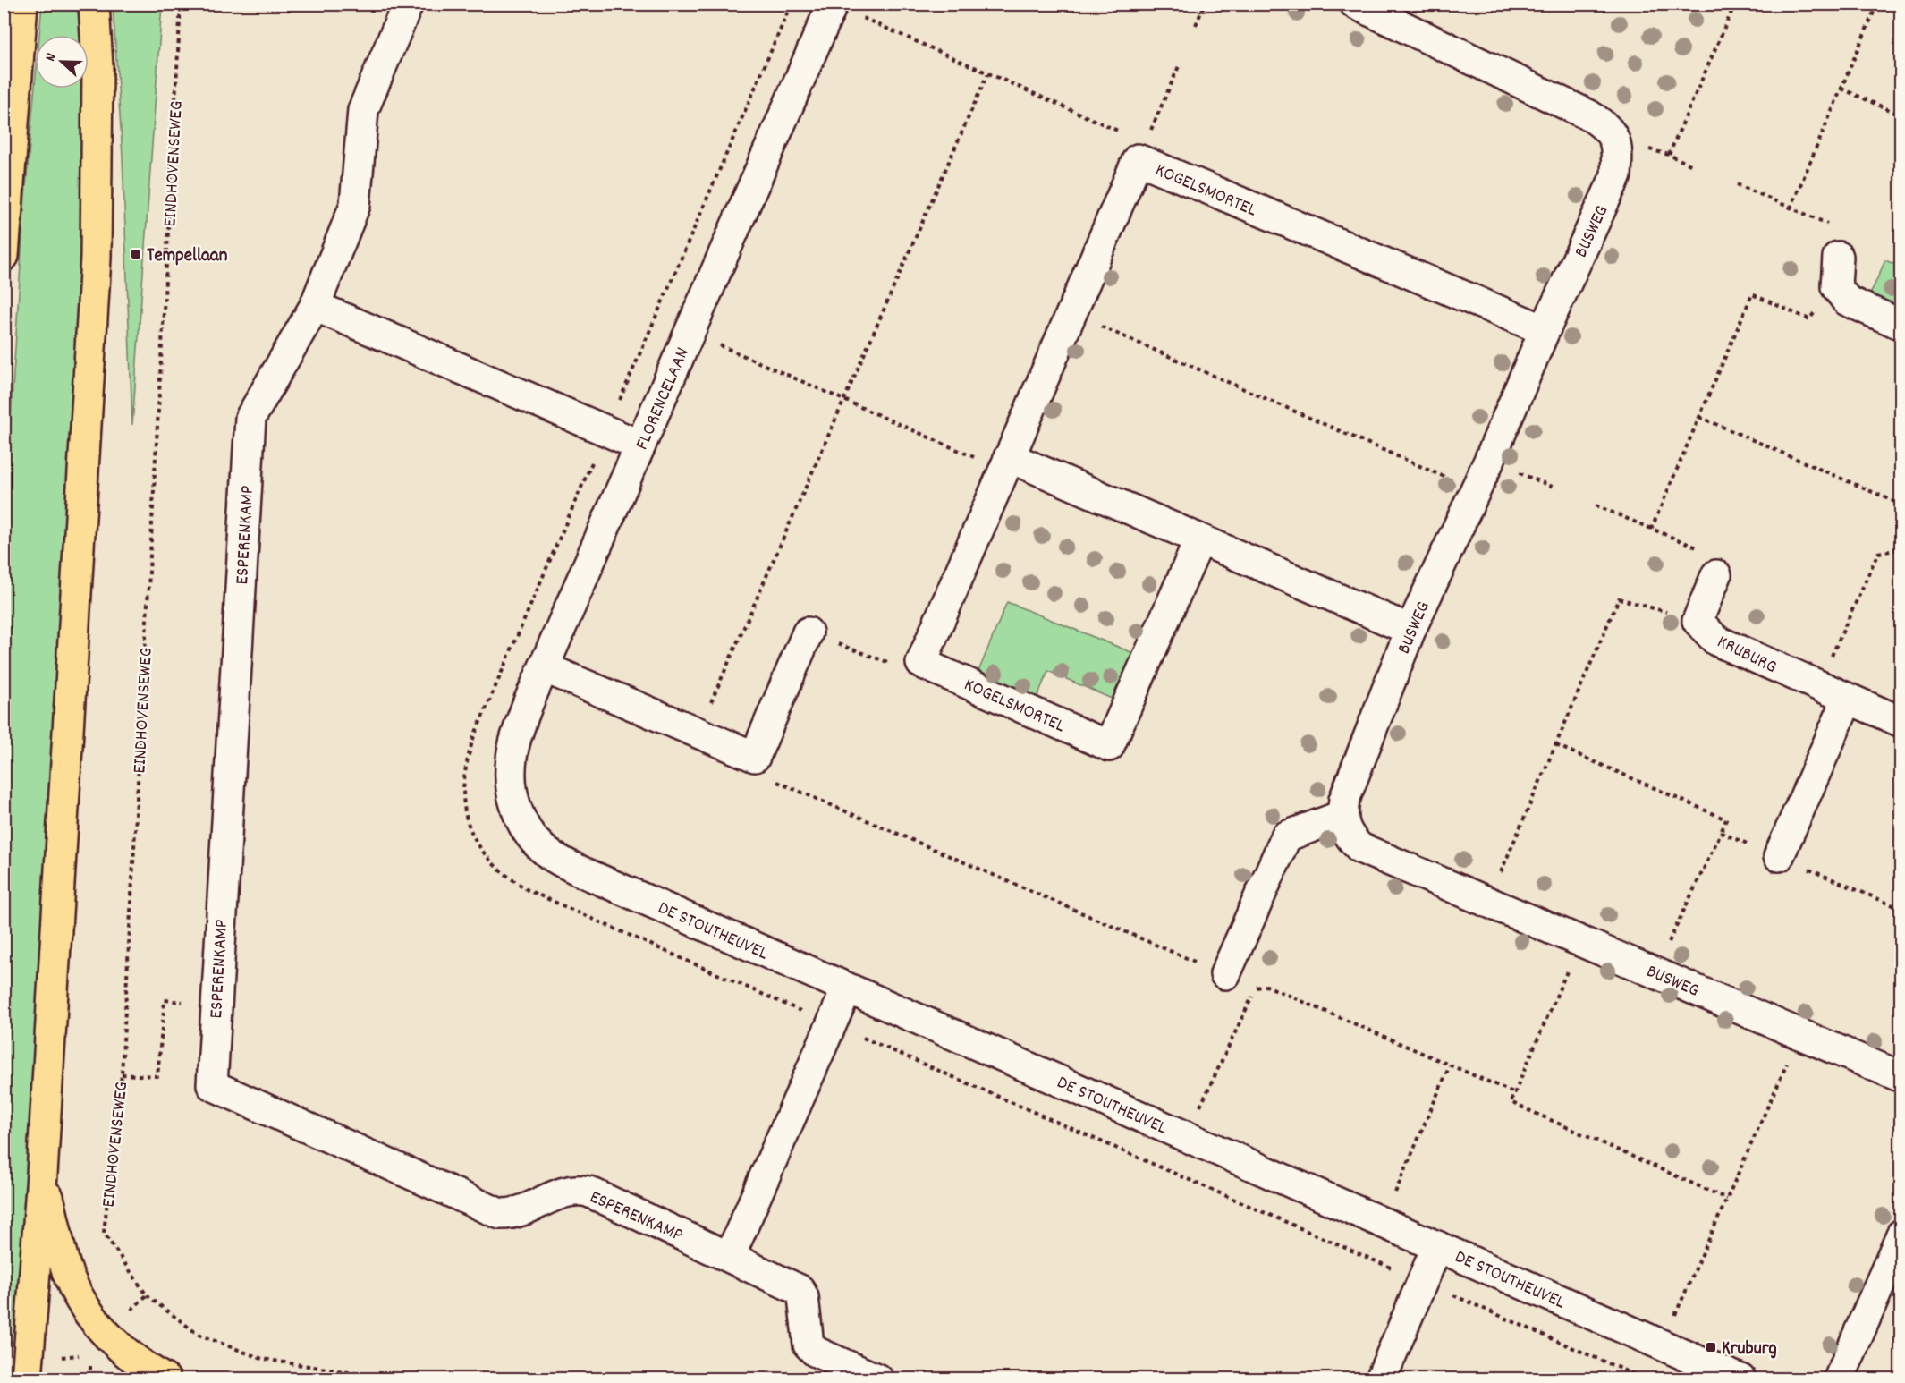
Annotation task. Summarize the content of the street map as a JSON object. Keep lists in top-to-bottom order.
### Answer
{
  "streets": {
    "street": [
      "KOGELSMORTEL",
      "BUSWEG",
      "FLORENCELAAN",
      "ESPERENKAMP",
      "KRUBURG",
      "DE STOUTHEUVEL"
    ],
    "path": ["EINDHOVENSEWEG"]
  },
  "crossings": [
    ["KOGELSMORTEL", "BUSWEG"],
    ["FLORENCELAAN", "DE STOUTHEUVEL"]
  ],
  "places": {
    "transit": ["Tempellaan", "Kruburg"]
  },
  "north": "left"
}
